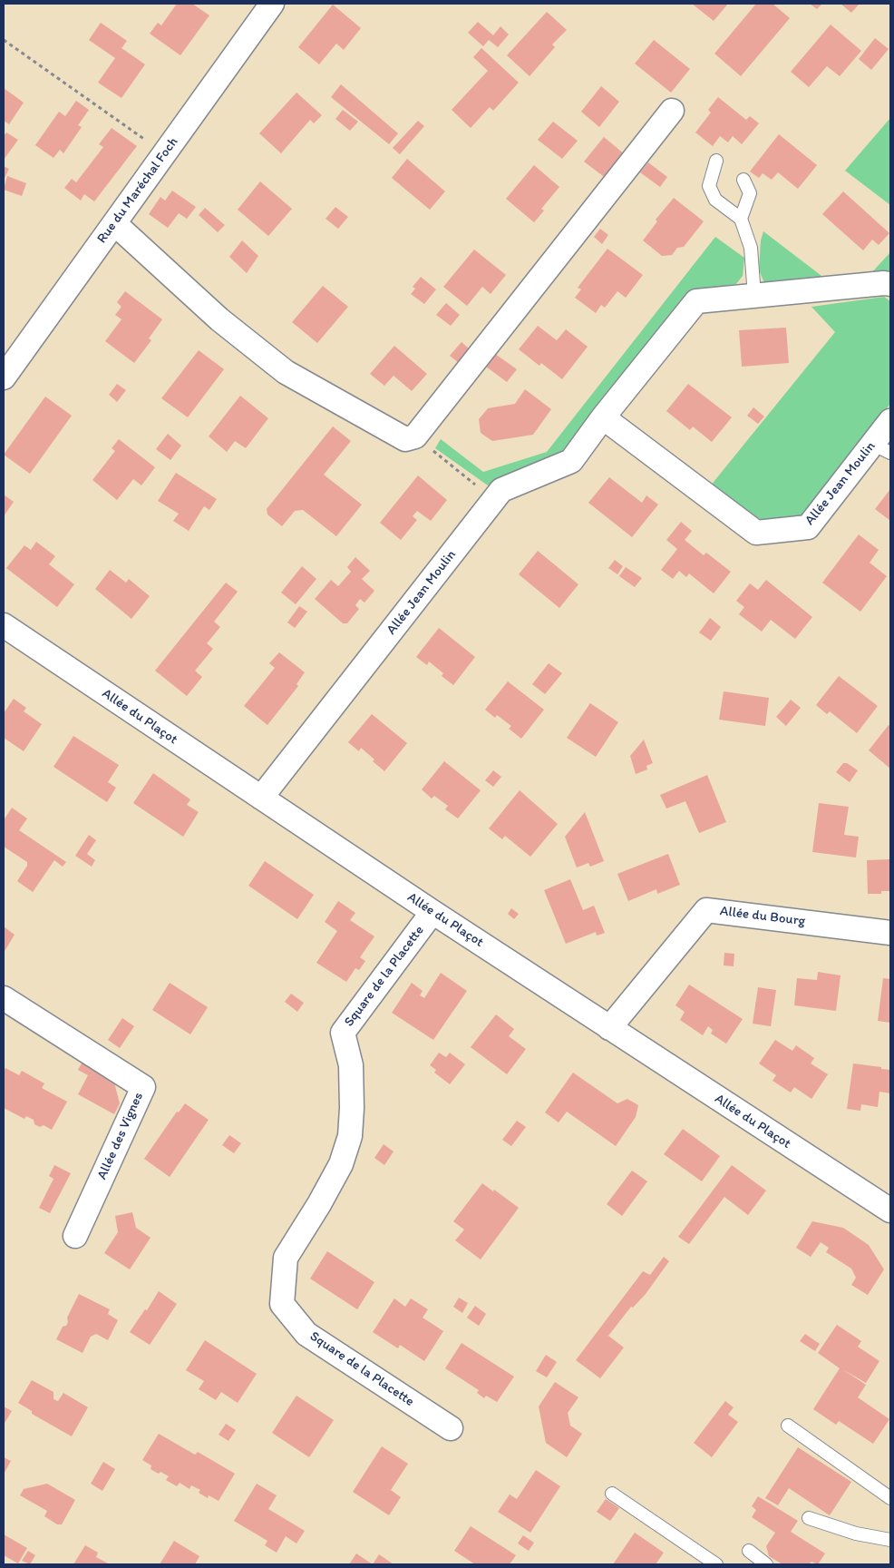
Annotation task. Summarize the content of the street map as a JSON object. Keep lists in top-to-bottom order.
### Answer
{
  "streets": {
    "street": [
      "Rue du Maréchal Foch",
      "Allée Jean Moulin",
      "Allée du Plaçot",
      "Allée du Bourg",
      "Square de la Placette",
      "Allée des Vignes"
    ]
  },
  "crossings": [
    ["Allée Jean Moulin", "Allée du Plaçot"],
    ["Allée du Plaçot", "Allée du Bourg"],
    ["Allée du Plaçot", "Square de la Placette"]
  ]
}
